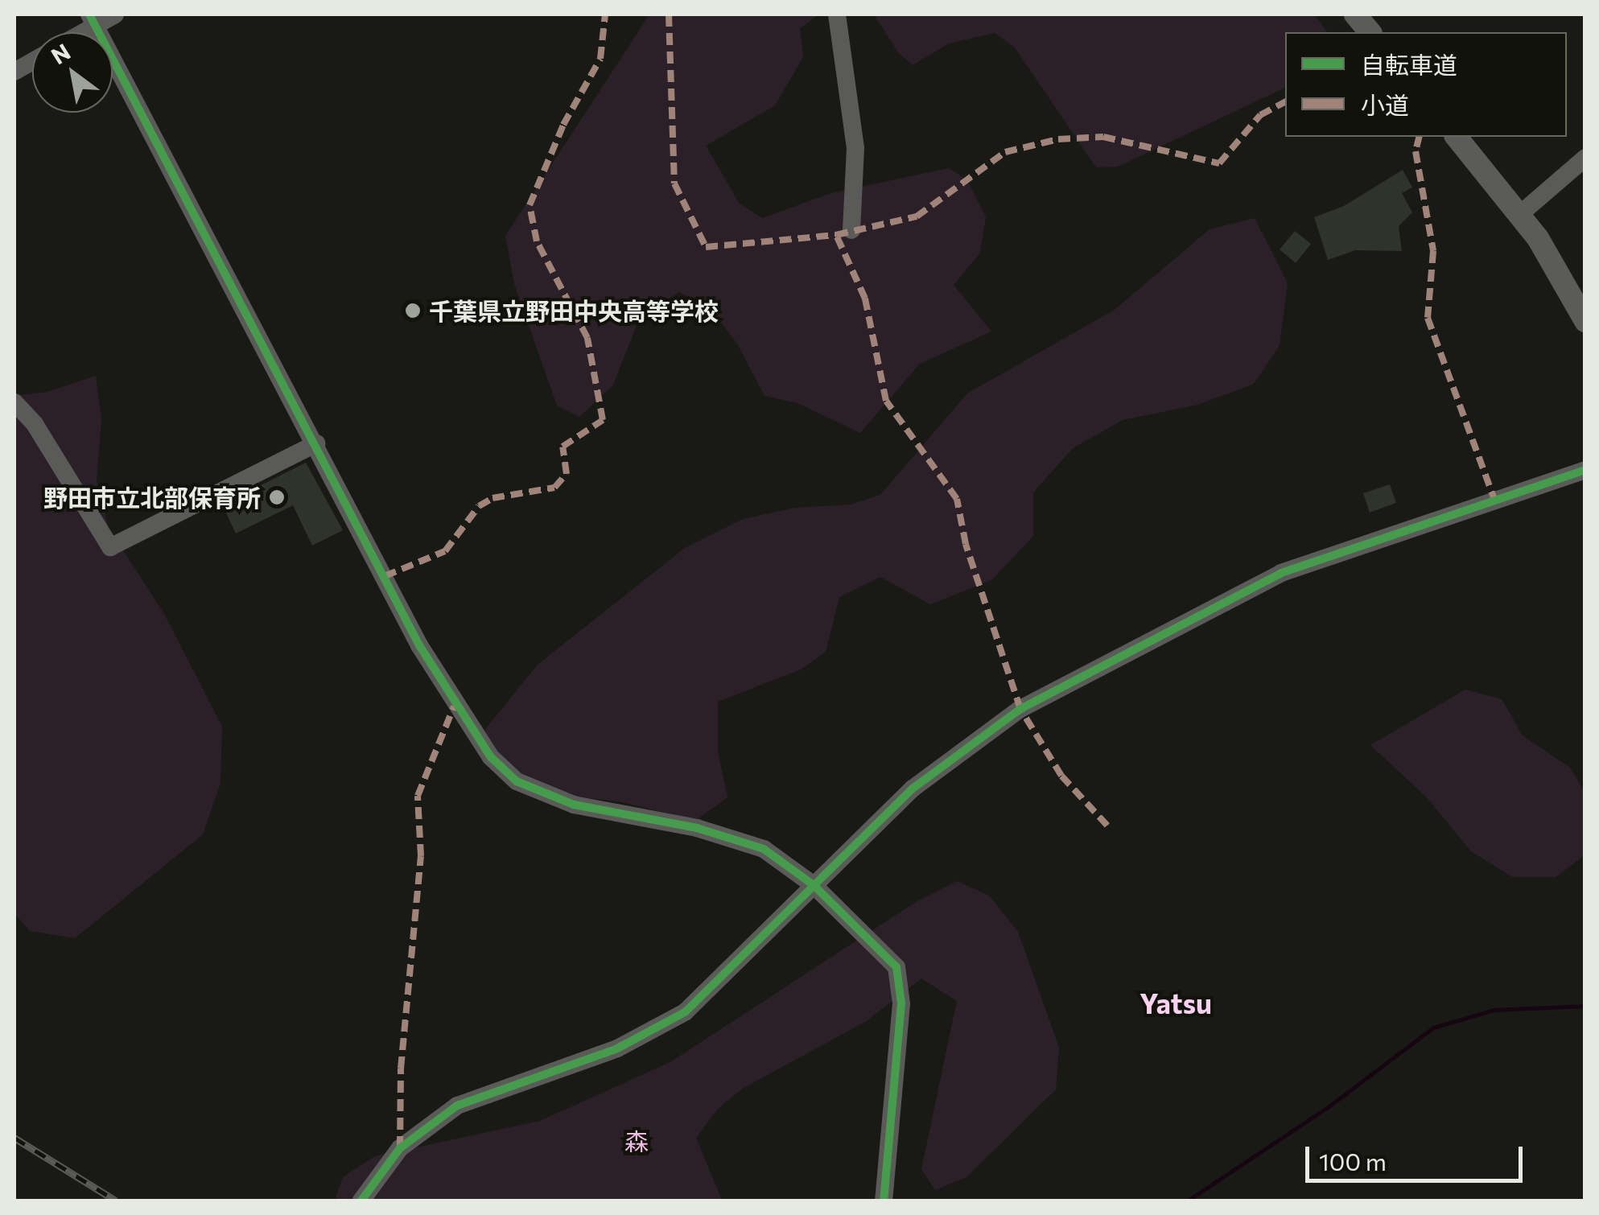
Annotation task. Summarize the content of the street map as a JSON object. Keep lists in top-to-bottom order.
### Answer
{
  "districts": ["Yatsu"],
  "parks": ["森"],
  "places": ["千葉県立野田中央高等学校", "野田市立北部保育所"],
  "legend": ["自転車道", "小道"],
  "scale_bar": "100 m",
  "north": "top left"
}
